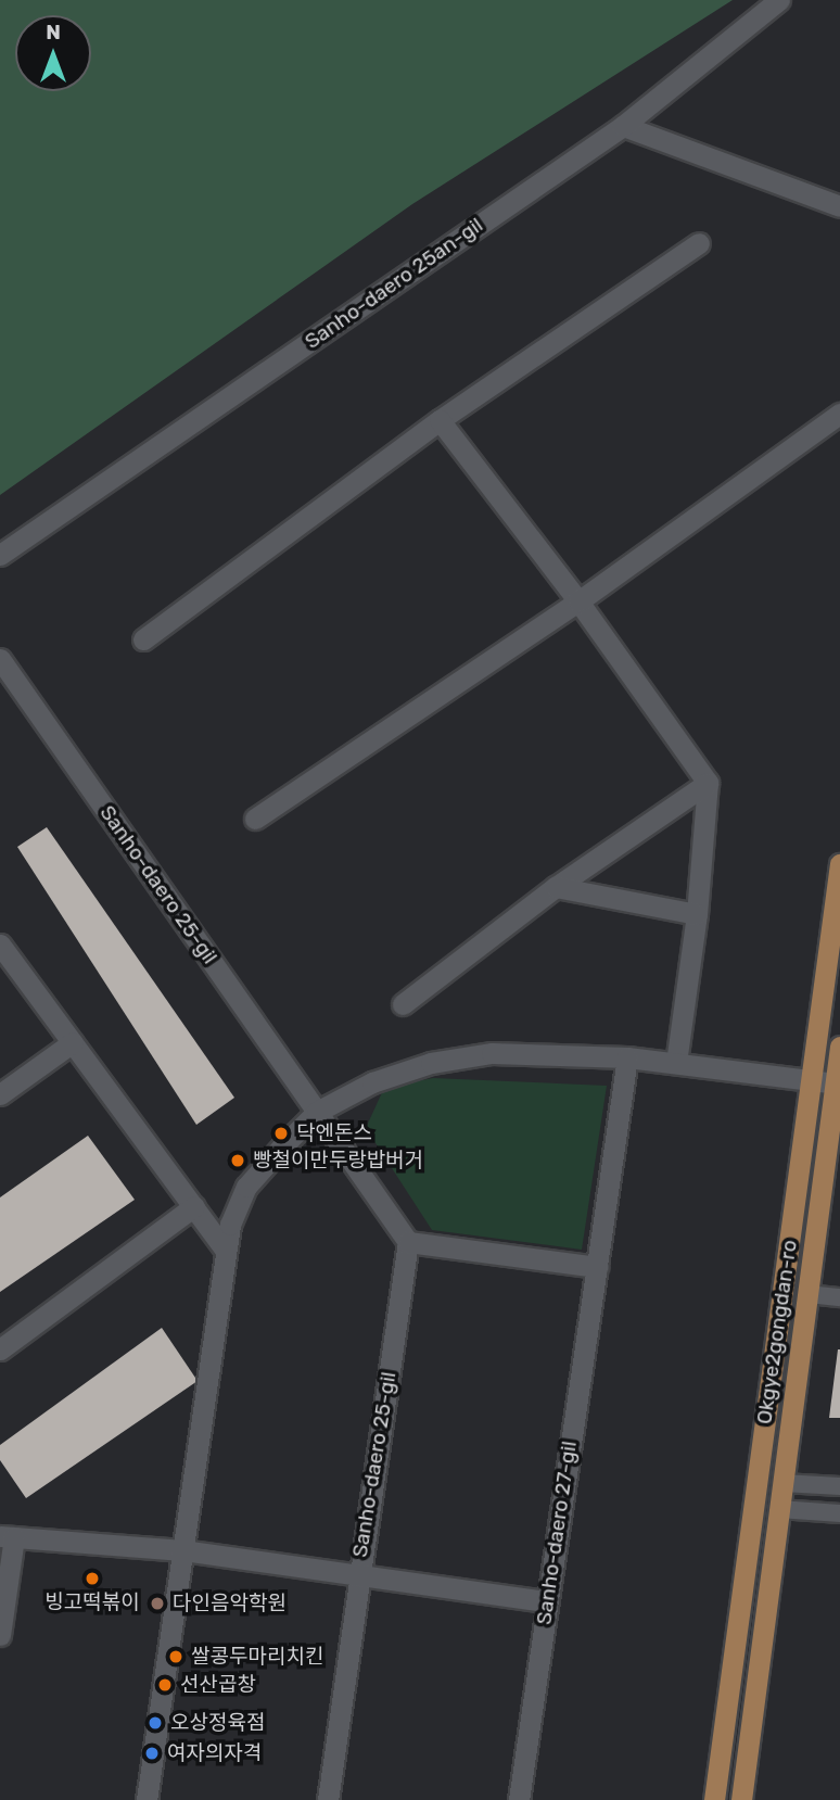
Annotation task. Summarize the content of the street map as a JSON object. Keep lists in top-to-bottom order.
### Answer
{
  "streets": {
    "main road": ["Okgye2gongdan-ro"],
    "street": ["Sanho-daero 25an-gil", "Sanho-daero 25-gil", "Sanho-daero 27-gil"]
  },
  "crossings": [
    ["Sanho-daero 25-gil", "Sanho-daero 27-gil"]
  ],
  "places": [
    "닥엔돈스",
    "빵철이만두랑밥버거",
    "빙고떡볶이",
    "다인음악학원",
    "쌀콩두마리치킨",
    "선산곱창",
    "오상정육점",
    "여자의자격"
  ],
  "north": "top"
}
